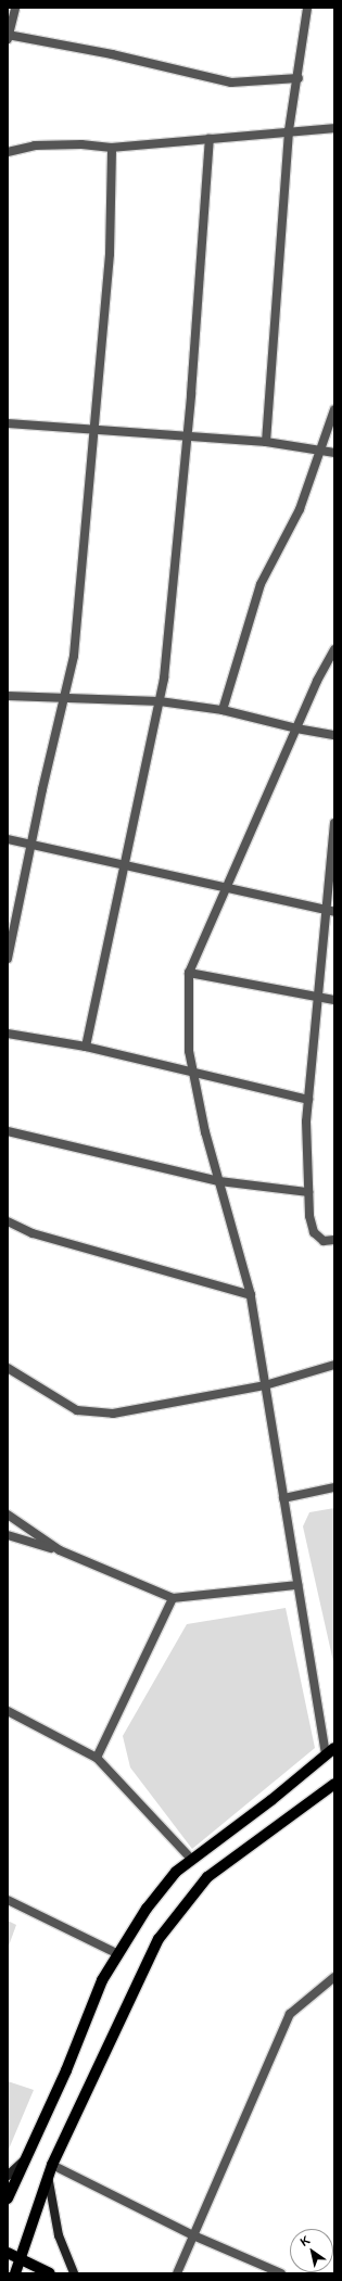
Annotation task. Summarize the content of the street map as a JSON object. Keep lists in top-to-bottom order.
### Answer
{
  "north": "top left"
}
